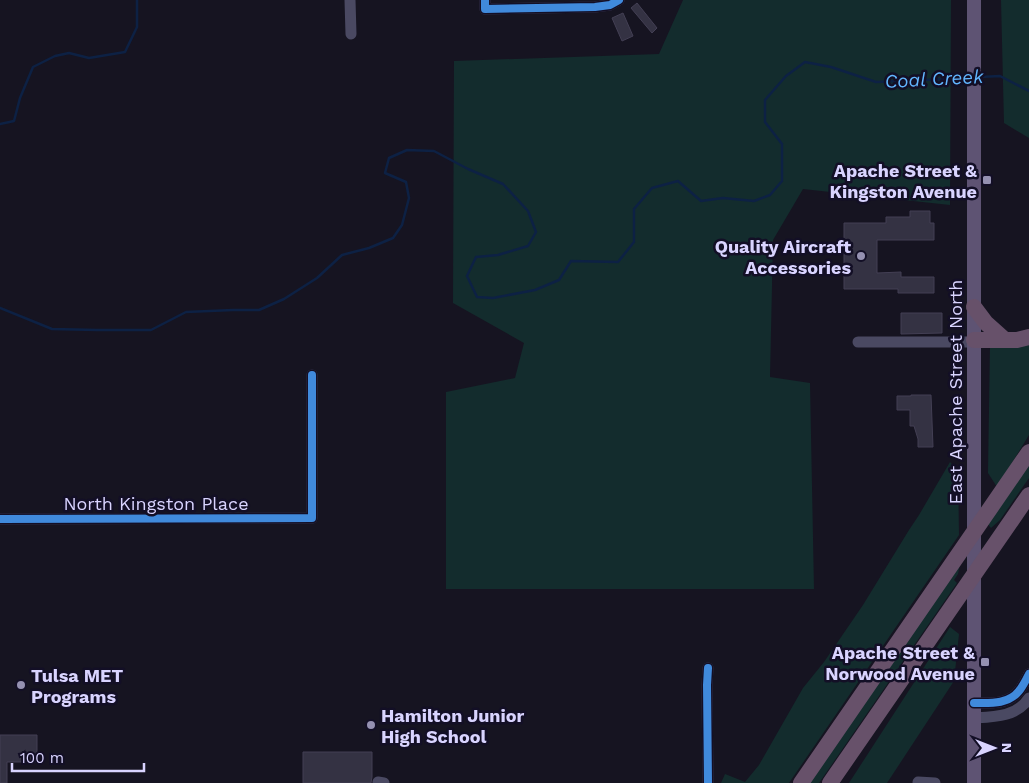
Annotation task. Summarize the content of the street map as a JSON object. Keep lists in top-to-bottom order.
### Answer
{
  "streets": {
    "main road": ["East Apache Street North"],
    "street": ["North Kingston Place"]
  },
  "water": ["Coal Creek"],
  "places": {
    "transit": ["Apache Street & Kingston Avenue", "Apache Street & Norwood Avenue"],
    "other": ["Quality Aircraft Accessories", "Tulsa MET Programs", "Hamilton Junior High School"]
  },
  "scale_bar": "100 m",
  "north": "right"
}
